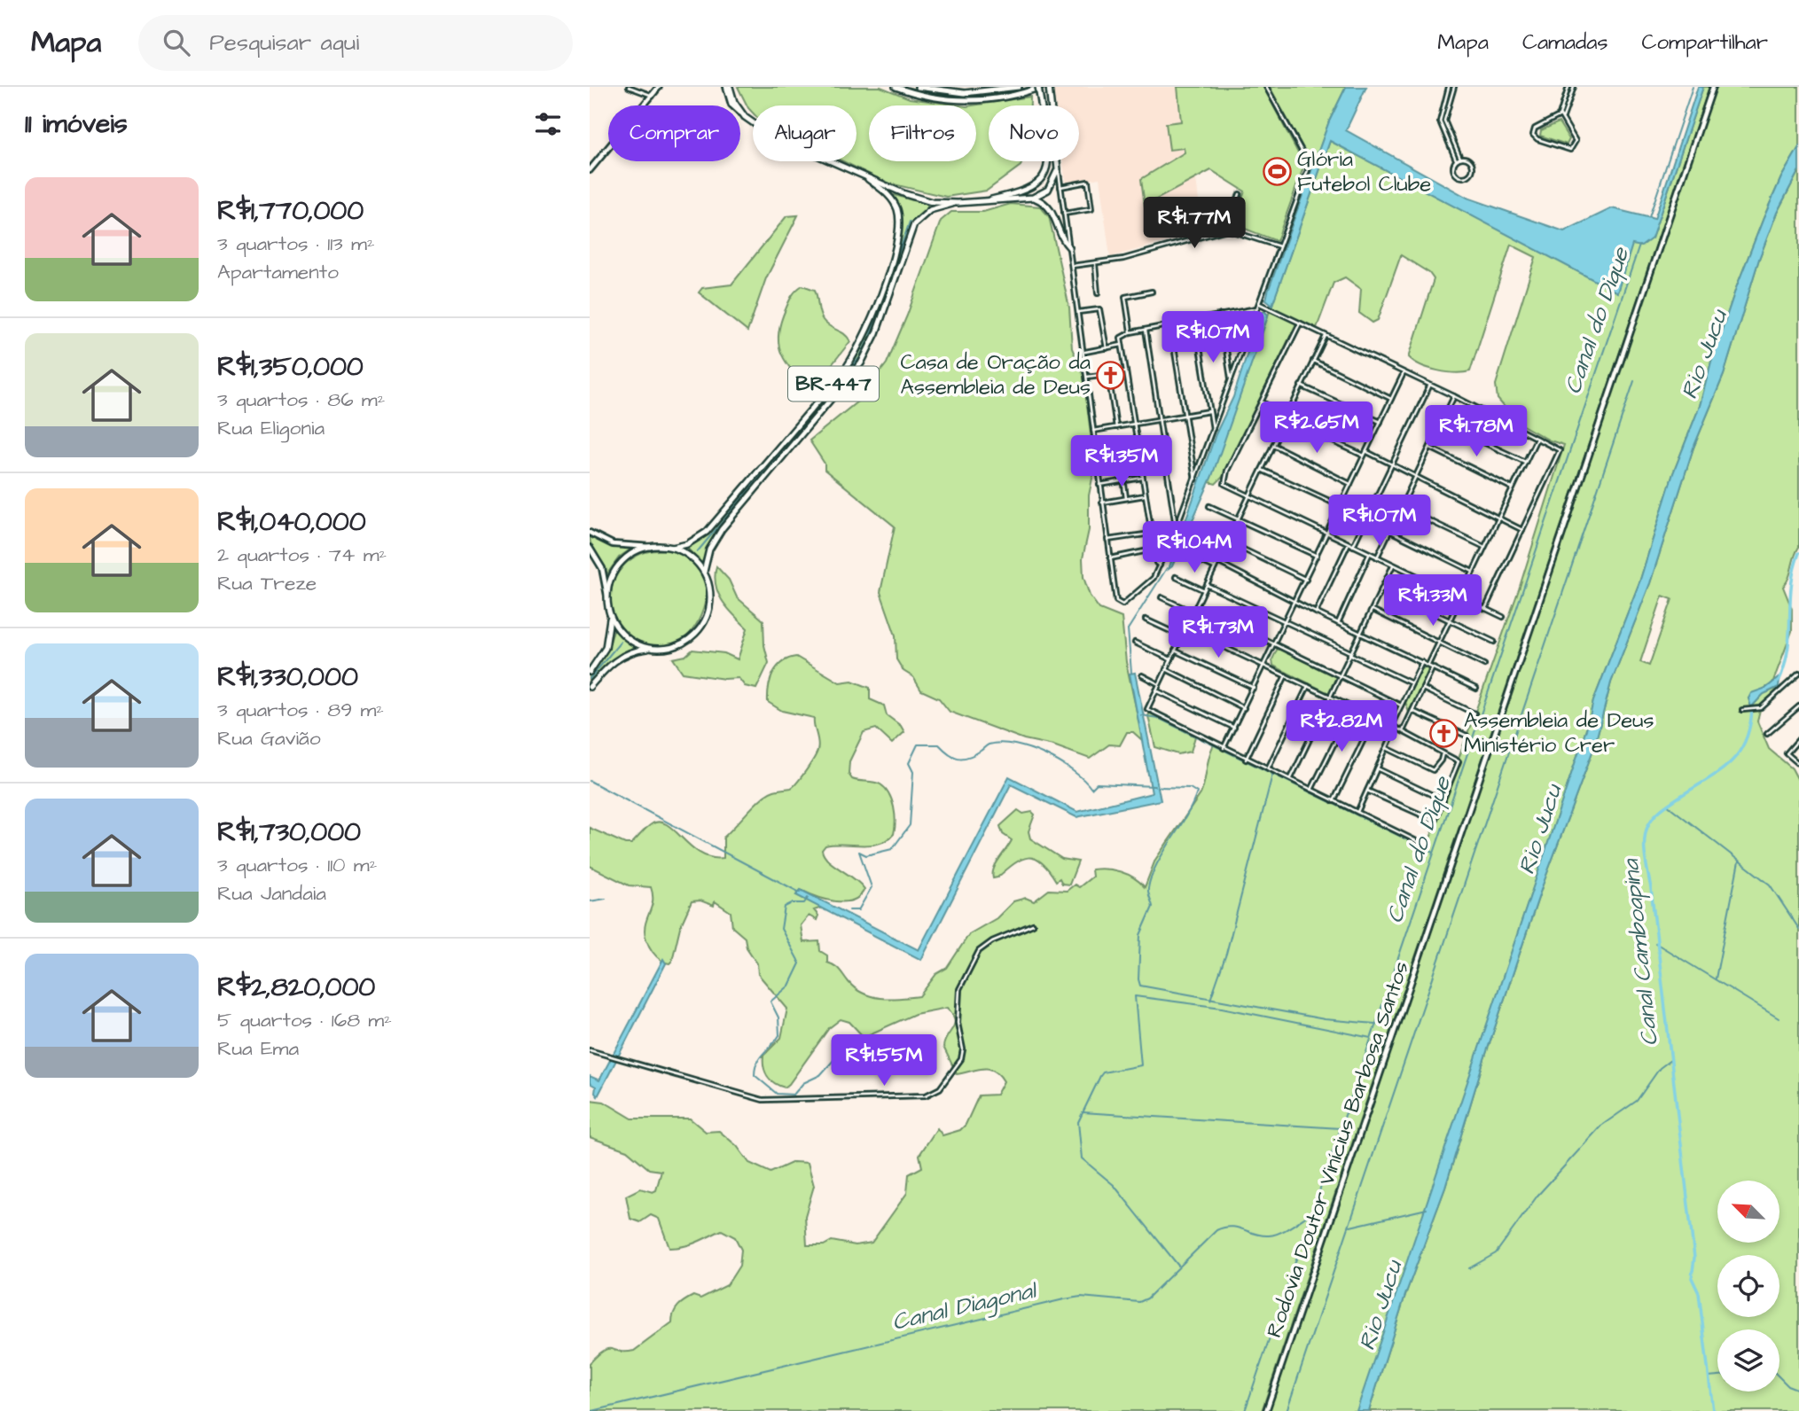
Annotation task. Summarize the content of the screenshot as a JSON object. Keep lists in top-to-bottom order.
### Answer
{
  "streets": {
    "main road": ["BR-447", "Rodovia Doutor Vinícius Barbosa Santos"]
  },
  "water": [
    "Canal do Dique",
    "Rio Jucu",
    "Canal Camboapina",
    "Canal Diagonal"
  ],
  "places": {
    "sports": ["Glória Futebol Clube"],
    "church": ["Casa de Oração da Assembleia de Deus", "Assembleia de Deus Ministério Crer"]
  },
  "north": "top left",
  "page": {
    "header": "Mapa",
    "search": "Pesquisar aqui",
    "nav": ["Mapa", "Camadas", "Compartilhar"],
    "heading": "11 imóveis",
    "chip": [
      "Comprar",
      "Alugar",
      "Filtros",
      "Novo"
    ],
    "list": [
      {
        "name": "R$1,770,000",
        "note": "3 quartos · 113 m² · Apartamento"
      },
      {
        "name": "R$1,350,000",
        "note": "3 quartos · 86 m² · Rua Eligonia"
      },
      {
        "name": "R$1,040,000",
        "note": "2 quartos · 74 m² · Rua Treze"
      },
      {
        "name": "R$1,330,000",
        "note": "3 quartos · 89 m² · Rua Gavião"
      },
      {
        "name": "R$1,730,000",
        "note": "3 quartos · 110 m² · Rua Jandaia"
      },
      {
        "name": "R$2,820,000",
        "note": "5 quartos · 168 m² · Rua Ema"
      }
    ],
    "price": [
      "R$1.77M",
      "R$1.07M",
      "R$2.65M",
      "R$1.78M",
      "R$1.35M",
      "R$1.07M",
      "R$1.04M",
      "R$1.33M",
      "R$1.73M",
      "R$2.82M",
      "R$1.55M"
    ]
  }
}
